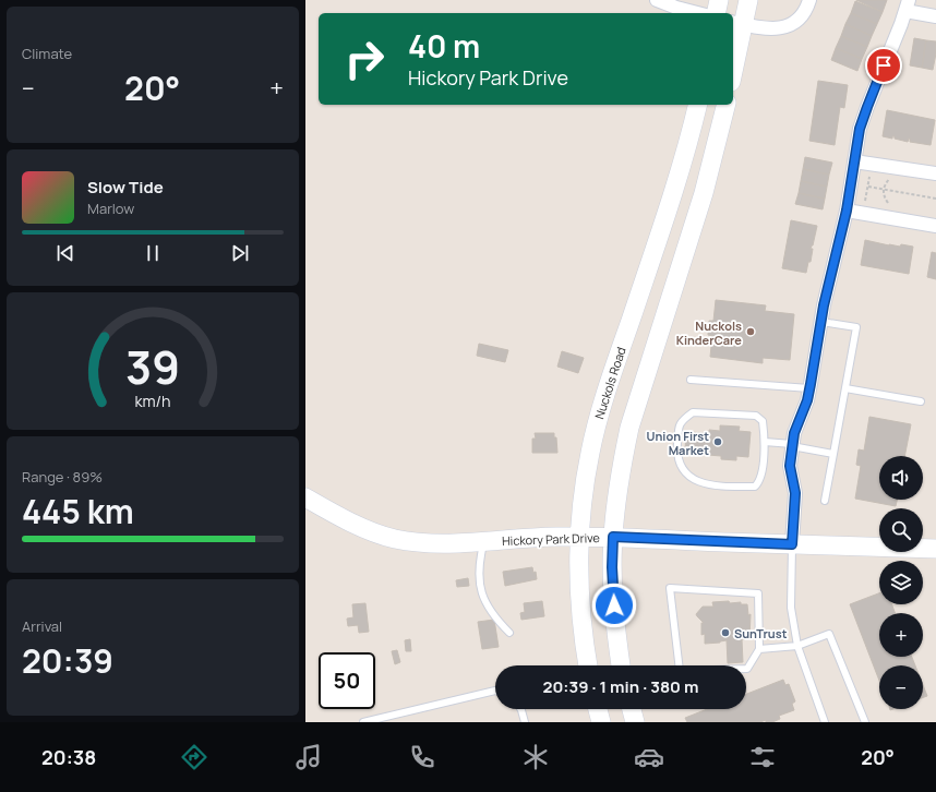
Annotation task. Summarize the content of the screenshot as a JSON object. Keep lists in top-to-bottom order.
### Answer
{
  "streets": {
    "main road": ["Nuckols Road", "Hickory Park Drive"]
  },
  "crossings": [
    ["Nuckols Road", "Hickory Park Drive"]
  ],
  "places": ["Nuckols KinderCare", "Union First Market", "SunTrust"],
  "page": {
    "tile": [
      "Climate",
      ["Range · 89%", "445 km"],
      ["Arrival", "20:39"]
    ],
    "turn": ["40 m", "Hickory Park Drive"],
    "heat": ["−", "20°", "+"],
    "song": ["Slow Tide", "Marlow"],
    "map_buttons": ["+", "−"],
    "limit": "50",
    "trip": "20:39 · 1 min · 380 m",
    "tabs": ["20:38", "20°"],
    "gauge": ["39", "km/h"]
  }
}
